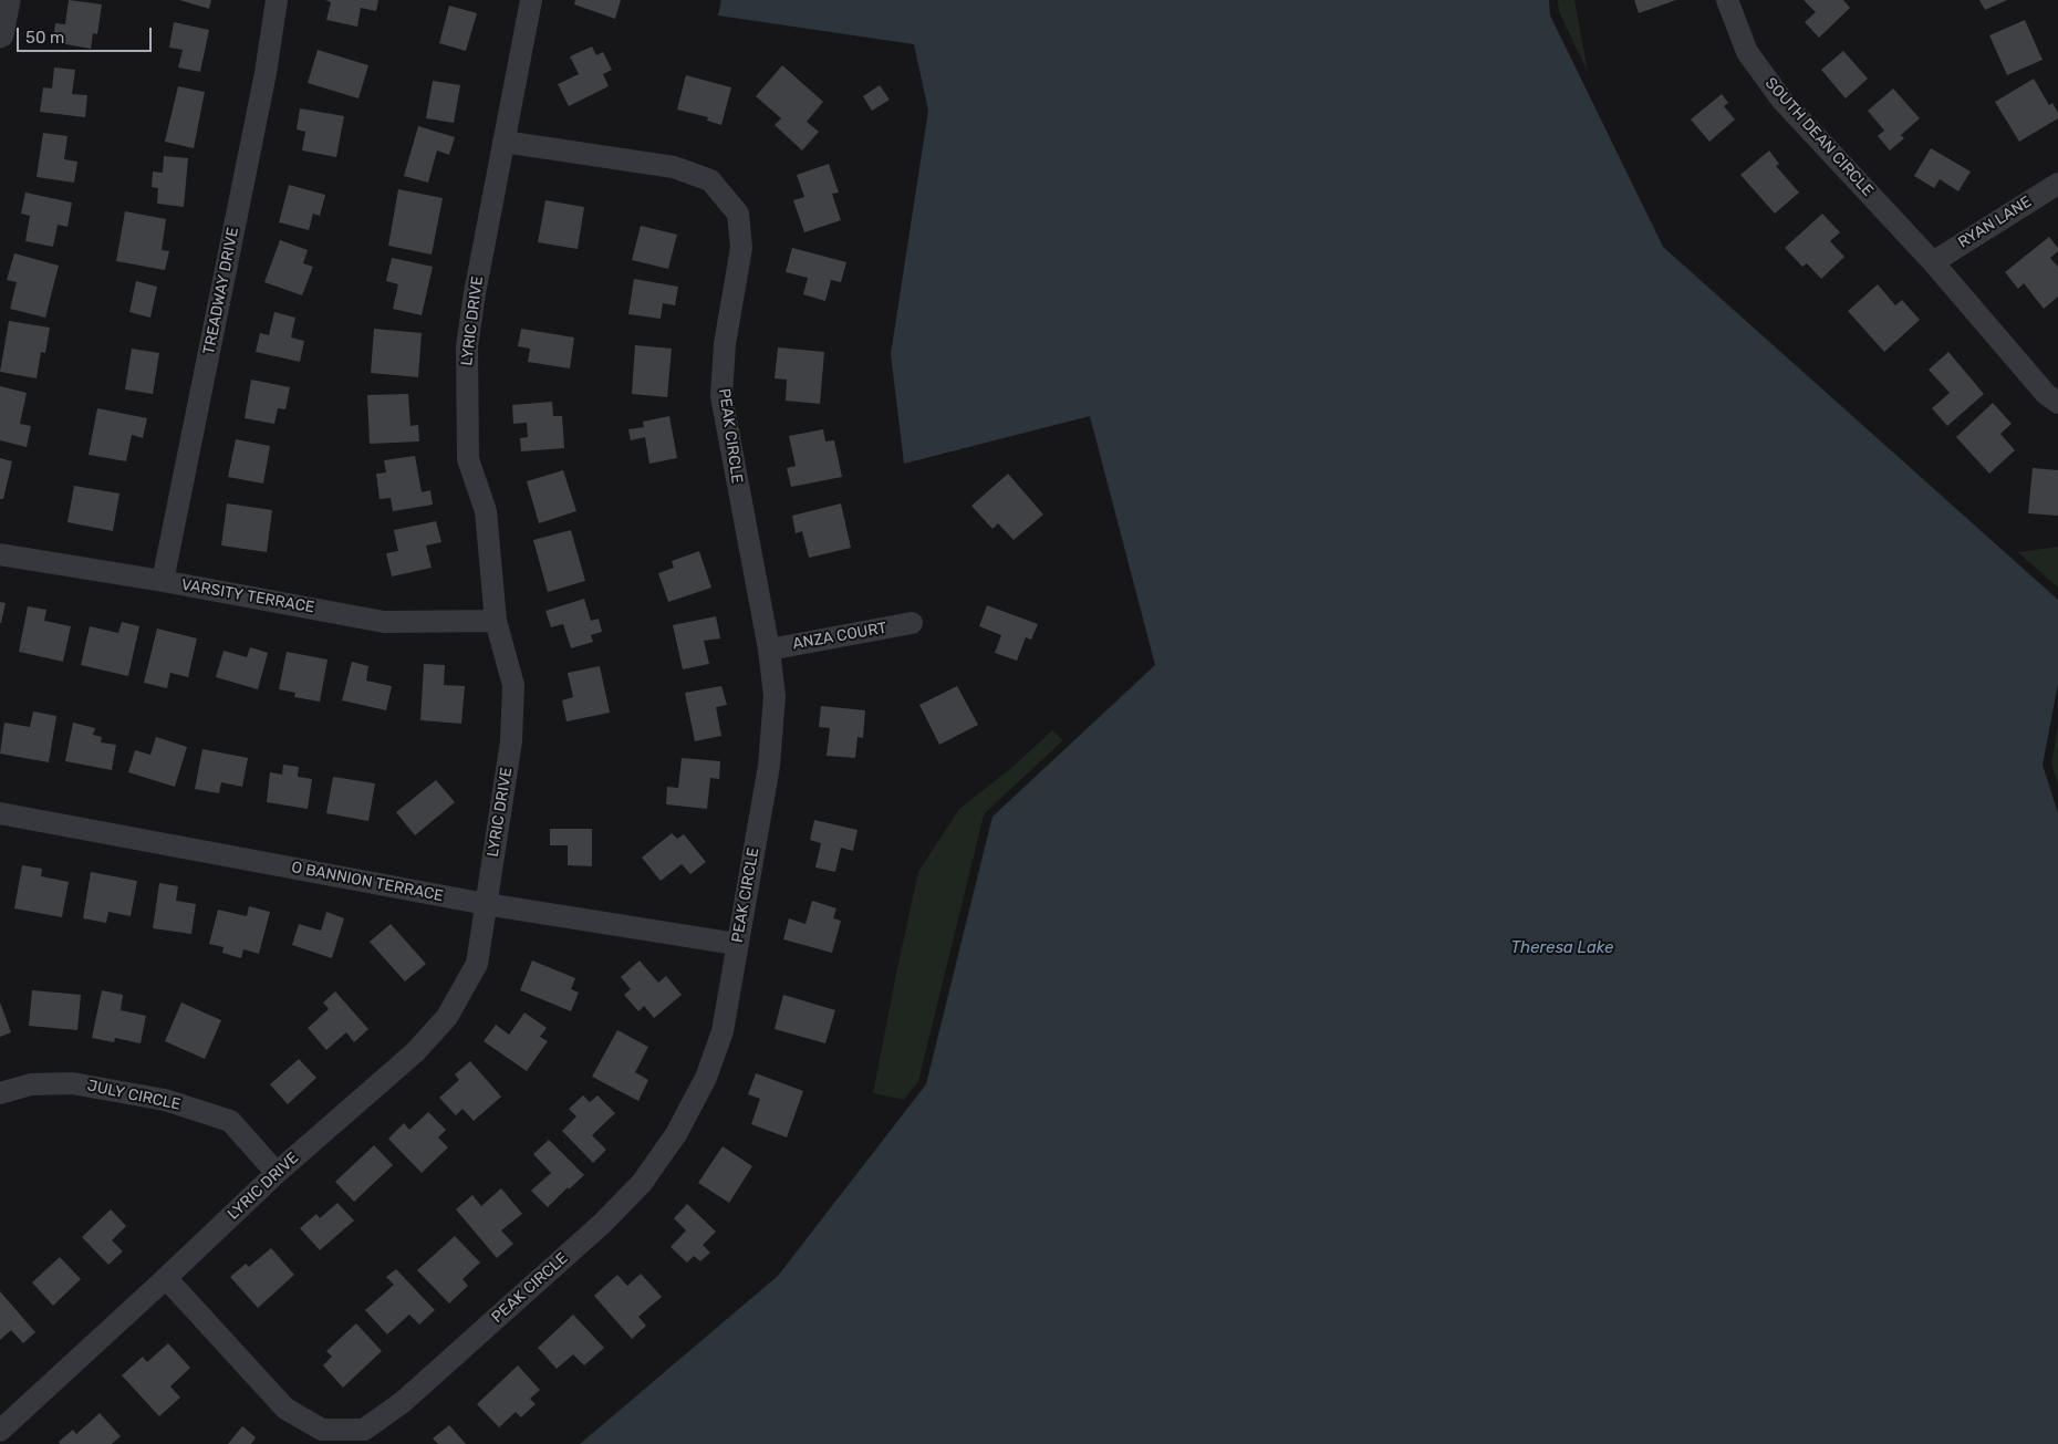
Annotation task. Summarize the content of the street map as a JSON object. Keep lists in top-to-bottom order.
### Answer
{
  "streets": {
    "street": [
      "SOUTH DEAN CIRCLE",
      "RYAN LANE",
      "TREADWAY DRIVE",
      "LYRIC DRIVE",
      "PEAK CIRCLE",
      "VARSITY TERRACE",
      "ANZA COURT",
      "O BANNION TERRACE",
      "JULY CIRCLE"
    ]
  },
  "crossings": [
    ["SOUTH DEAN CIRCLE", "RYAN LANE"],
    ["TREADWAY DRIVE", "VARSITY TERRACE"],
    ["LYRIC DRIVE", "PEAK CIRCLE"],
    ["LYRIC DRIVE", "VARSITY TERRACE"],
    ["LYRIC DRIVE", "O BANNION TERRACE"],
    ["LYRIC DRIVE", "JULY CIRCLE"],
    ["PEAK CIRCLE", "ANZA COURT"],
    ["PEAK CIRCLE", "O BANNION TERRACE"]
  ],
  "water": ["Theresa Lake"],
  "scale_bar": "50 m"
}
